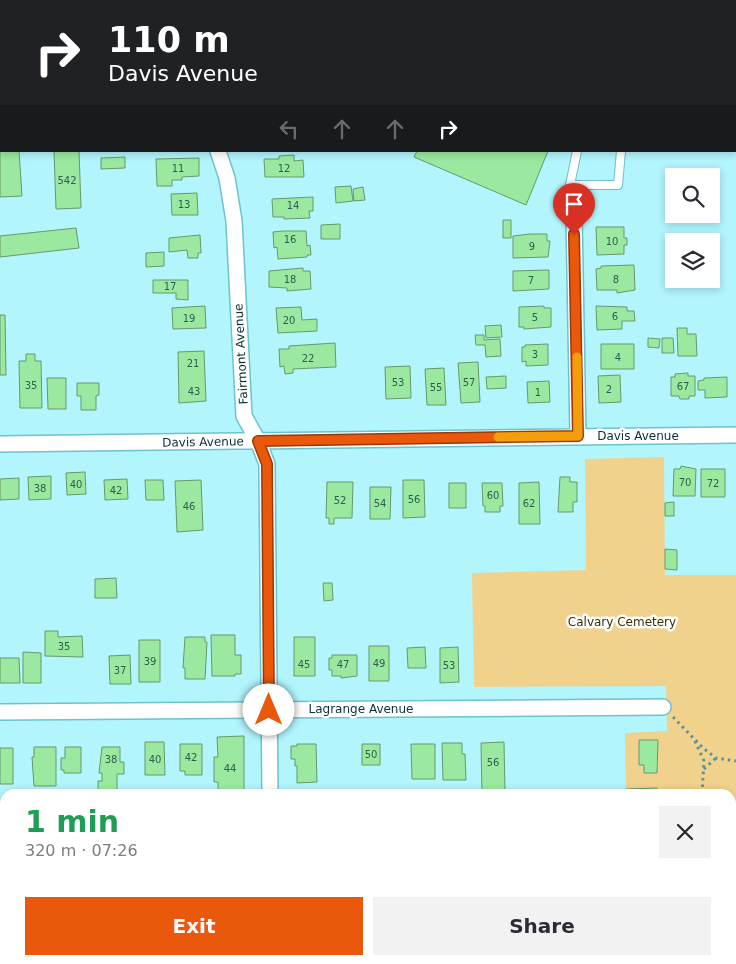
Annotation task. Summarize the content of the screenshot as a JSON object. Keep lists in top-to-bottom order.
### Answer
{
  "streets": {
    "street": ["Fairmont Avenue", "Davis Avenue", "Lagrange Avenue"]
  },
  "crossings": [
    ["Fairmont Avenue", "Davis Avenue"],
    ["Fairmont Avenue", "Lagrange Avenue"]
  ],
  "parks": ["Calvary Cemetery"],
  "house_numbers": [
    "11",
    "12",
    "542",
    "13",
    "14",
    "16",
    "10",
    "9",
    "18",
    "8",
    "7",
    "17",
    "6",
    "5",
    "19",
    "20",
    "3",
    "4",
    "22",
    "21",
    "53",
    "57",
    "35",
    "67",
    "55",
    "2",
    "43",
    "1",
    "70",
    "72",
    "40",
    "38",
    "42",
    "60",
    "56",
    "52",
    "54",
    "62",
    "46",
    "35",
    "39",
    "49",
    "45",
    "47",
    "53",
    "37",
    "50",
    "42",
    "38",
    "40",
    "56",
    "44"
  ],
  "page": {
    "turn": ["110 m", "Davis Avenue"],
    "heading": ["1 min", "320 m · 07:26"],
    "buttons": ["Exit", "Share"]
  }
}
